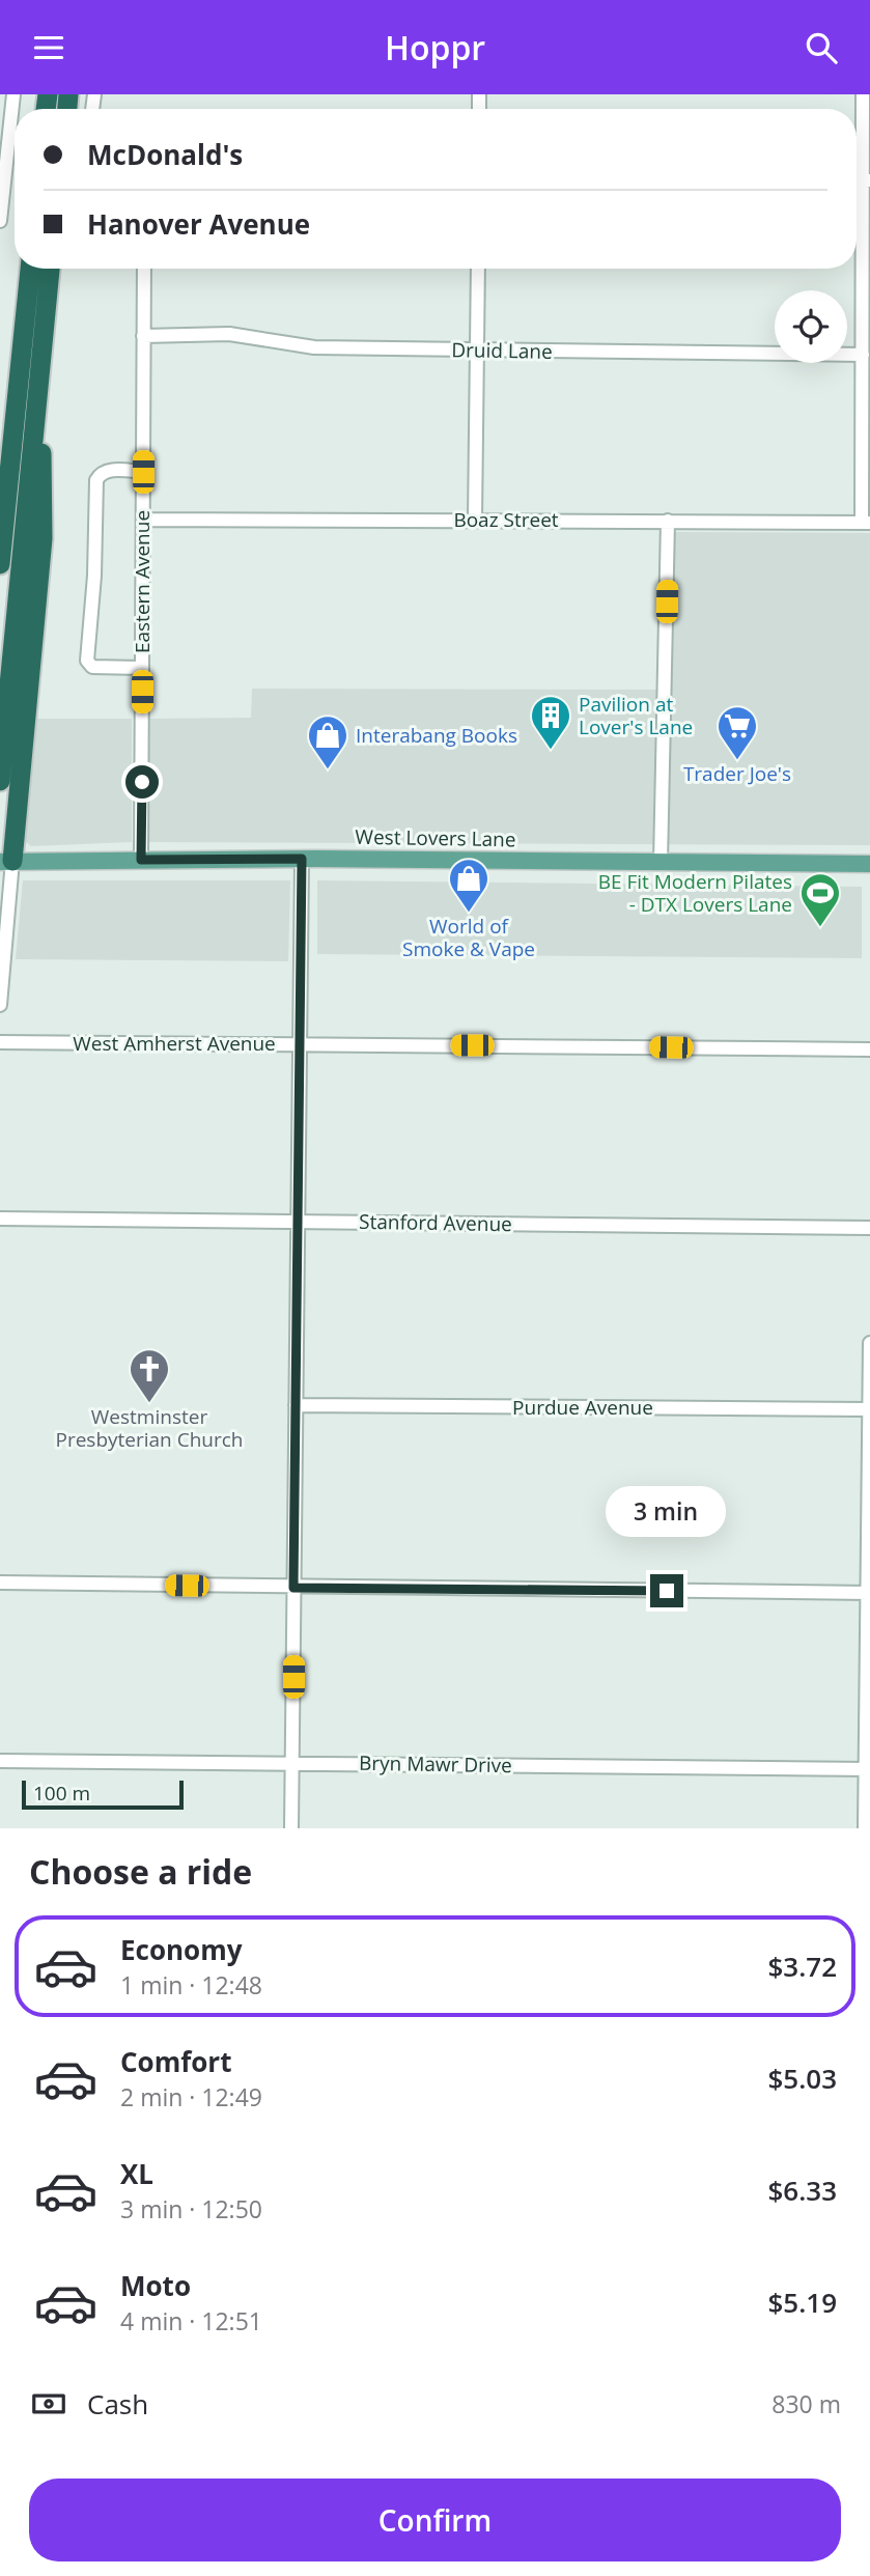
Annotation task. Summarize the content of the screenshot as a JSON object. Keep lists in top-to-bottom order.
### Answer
{
  "streets": {
    "main road": ["West Lovers Lane"],
    "street": [
      "Druid Lane",
      "Boaz Street",
      "Eastern Avenue",
      "West Amherst Avenue",
      "Stanford Avenue",
      "Purdue Avenue",
      "Bryn Mawr Drive"
    ]
  },
  "crossings": [
    ["Druid Lane", "Eastern Avenue"],
    ["Boaz Street", "Eastern Avenue"],
    ["Eastern Avenue", "West Lovers Lane"]
  ],
  "places": {
    "building": ["Pavilion at Lover's Lane"],
    "supermarket": ["Trader Joe's"],
    "shop": ["Interabang Books", "World of Smoke & Vape"],
    "sports": ["BE Fit Modern Pilates - DTX Lovers Lane"],
    "church": ["Westminster Presbyterian Church"]
  },
  "scale_bar": "100 m",
  "page": {
    "header": "Hoppr",
    "banner": ["McDonald's", "Hanover Avenue"],
    "bubble": "3 min",
    "scale": "100 m",
    "heading": "Choose a ride",
    "list": [
      {
        "name": "Economy",
        "note": "1 min · 12:48",
        "value": "$3.72"
      },
      {
        "name": "Comfort",
        "note": "2 min · 12:49",
        "value": "$5.03"
      },
      {
        "name": "XL",
        "note": "3 min · 12:50",
        "value": "$6.33"
      },
      {
        "name": "Moto",
        "note": "4 min · 12:51",
        "value": "$5.19"
      }
    ],
    "pay": ["Cash", "830 m"],
    "buttons": "Confirm"
  }
}
